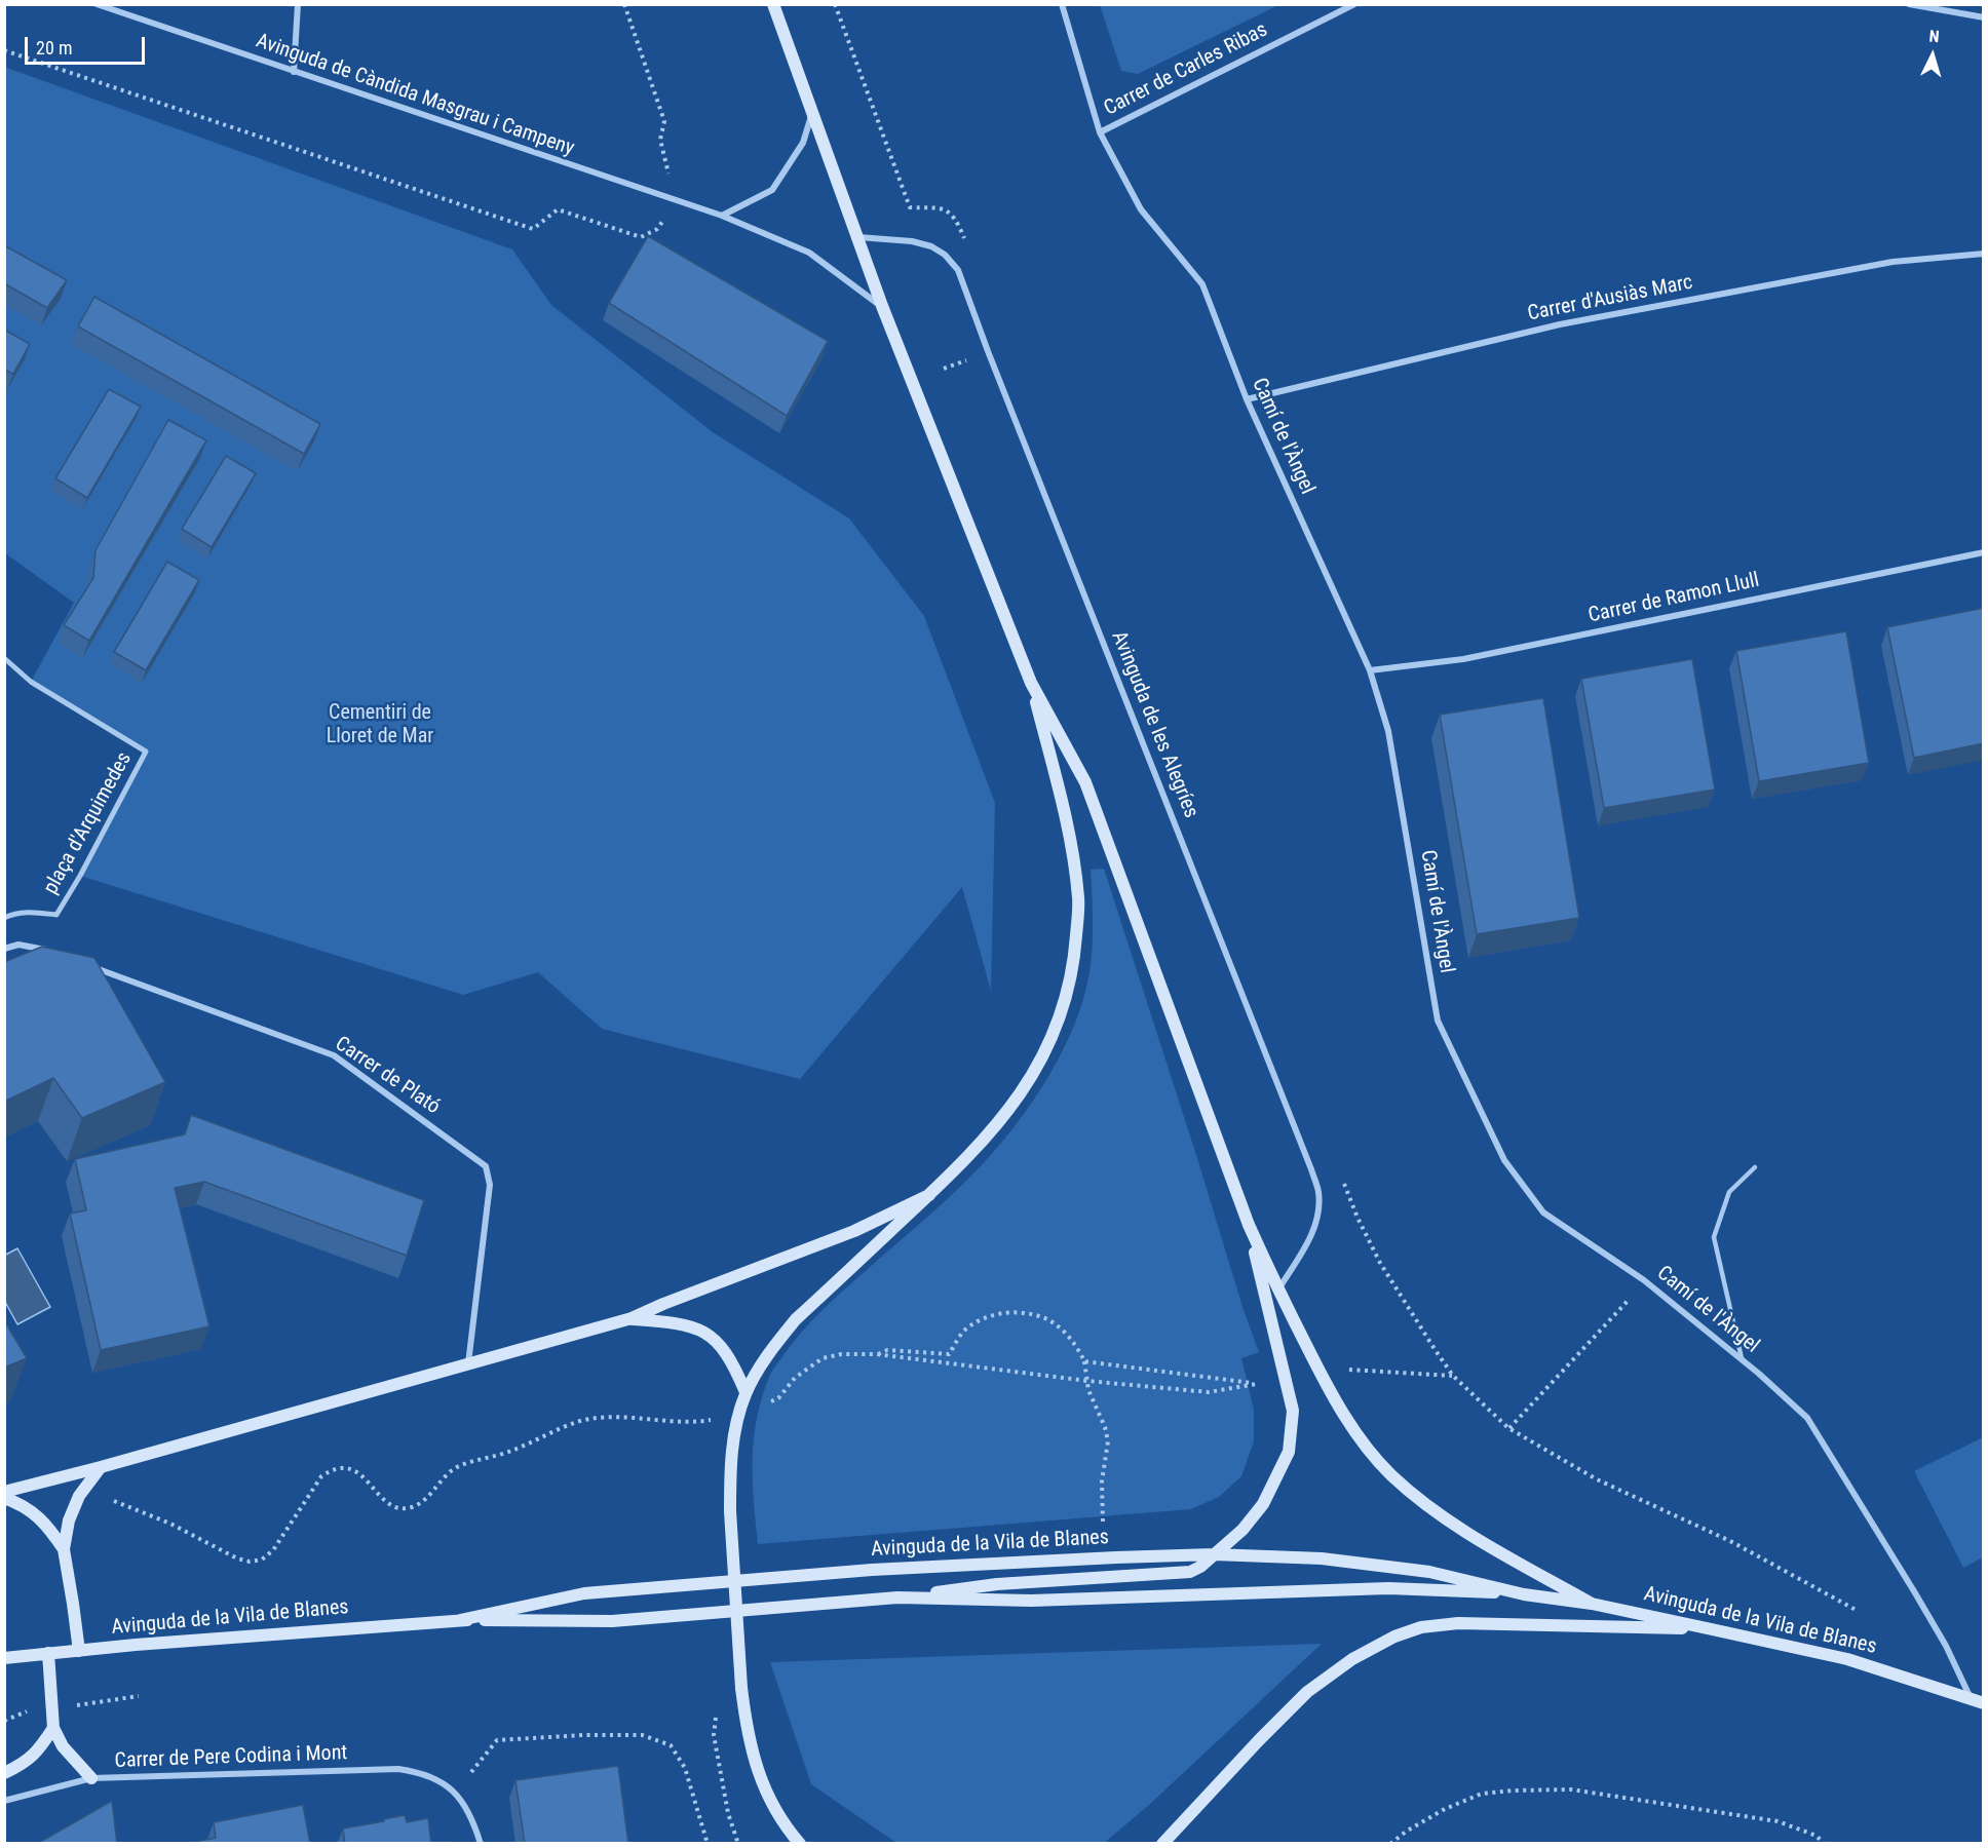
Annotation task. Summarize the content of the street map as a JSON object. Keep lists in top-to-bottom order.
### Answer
{
  "streets": {
    "main road": ["Avinguda de la Vila de Blanes"],
    "street": [
      "Carrer de Carles Ribas",
      "Avinguda de Càndida Masgrau i Campeny",
      "Carrer d'Ausiàs Marc",
      "Camí de l'Àngel",
      "Carrer de Ramon Llull",
      "Avinguda de les Alegríes",
      "plaça d'Arquimedes",
      "Carrer de Plató",
      "Carrer de Pere Codina i Mont"
    ]
  },
  "crossings": [
    ["Carrer de Carles Ribas", "Camí de l'Àngel"],
    ["Carrer d'Ausiàs Marc", "Camí de l'Àngel"],
    ["Camí de l'Àngel", "Carrer de Ramon Llull"],
    ["Camí de l'Àngel", "Avinguda de la Vila de Blanes"]
  ],
  "parks": ["Cementiri de Lloret de Mar"],
  "scale_bar": "20 m",
  "north": "top"
}
